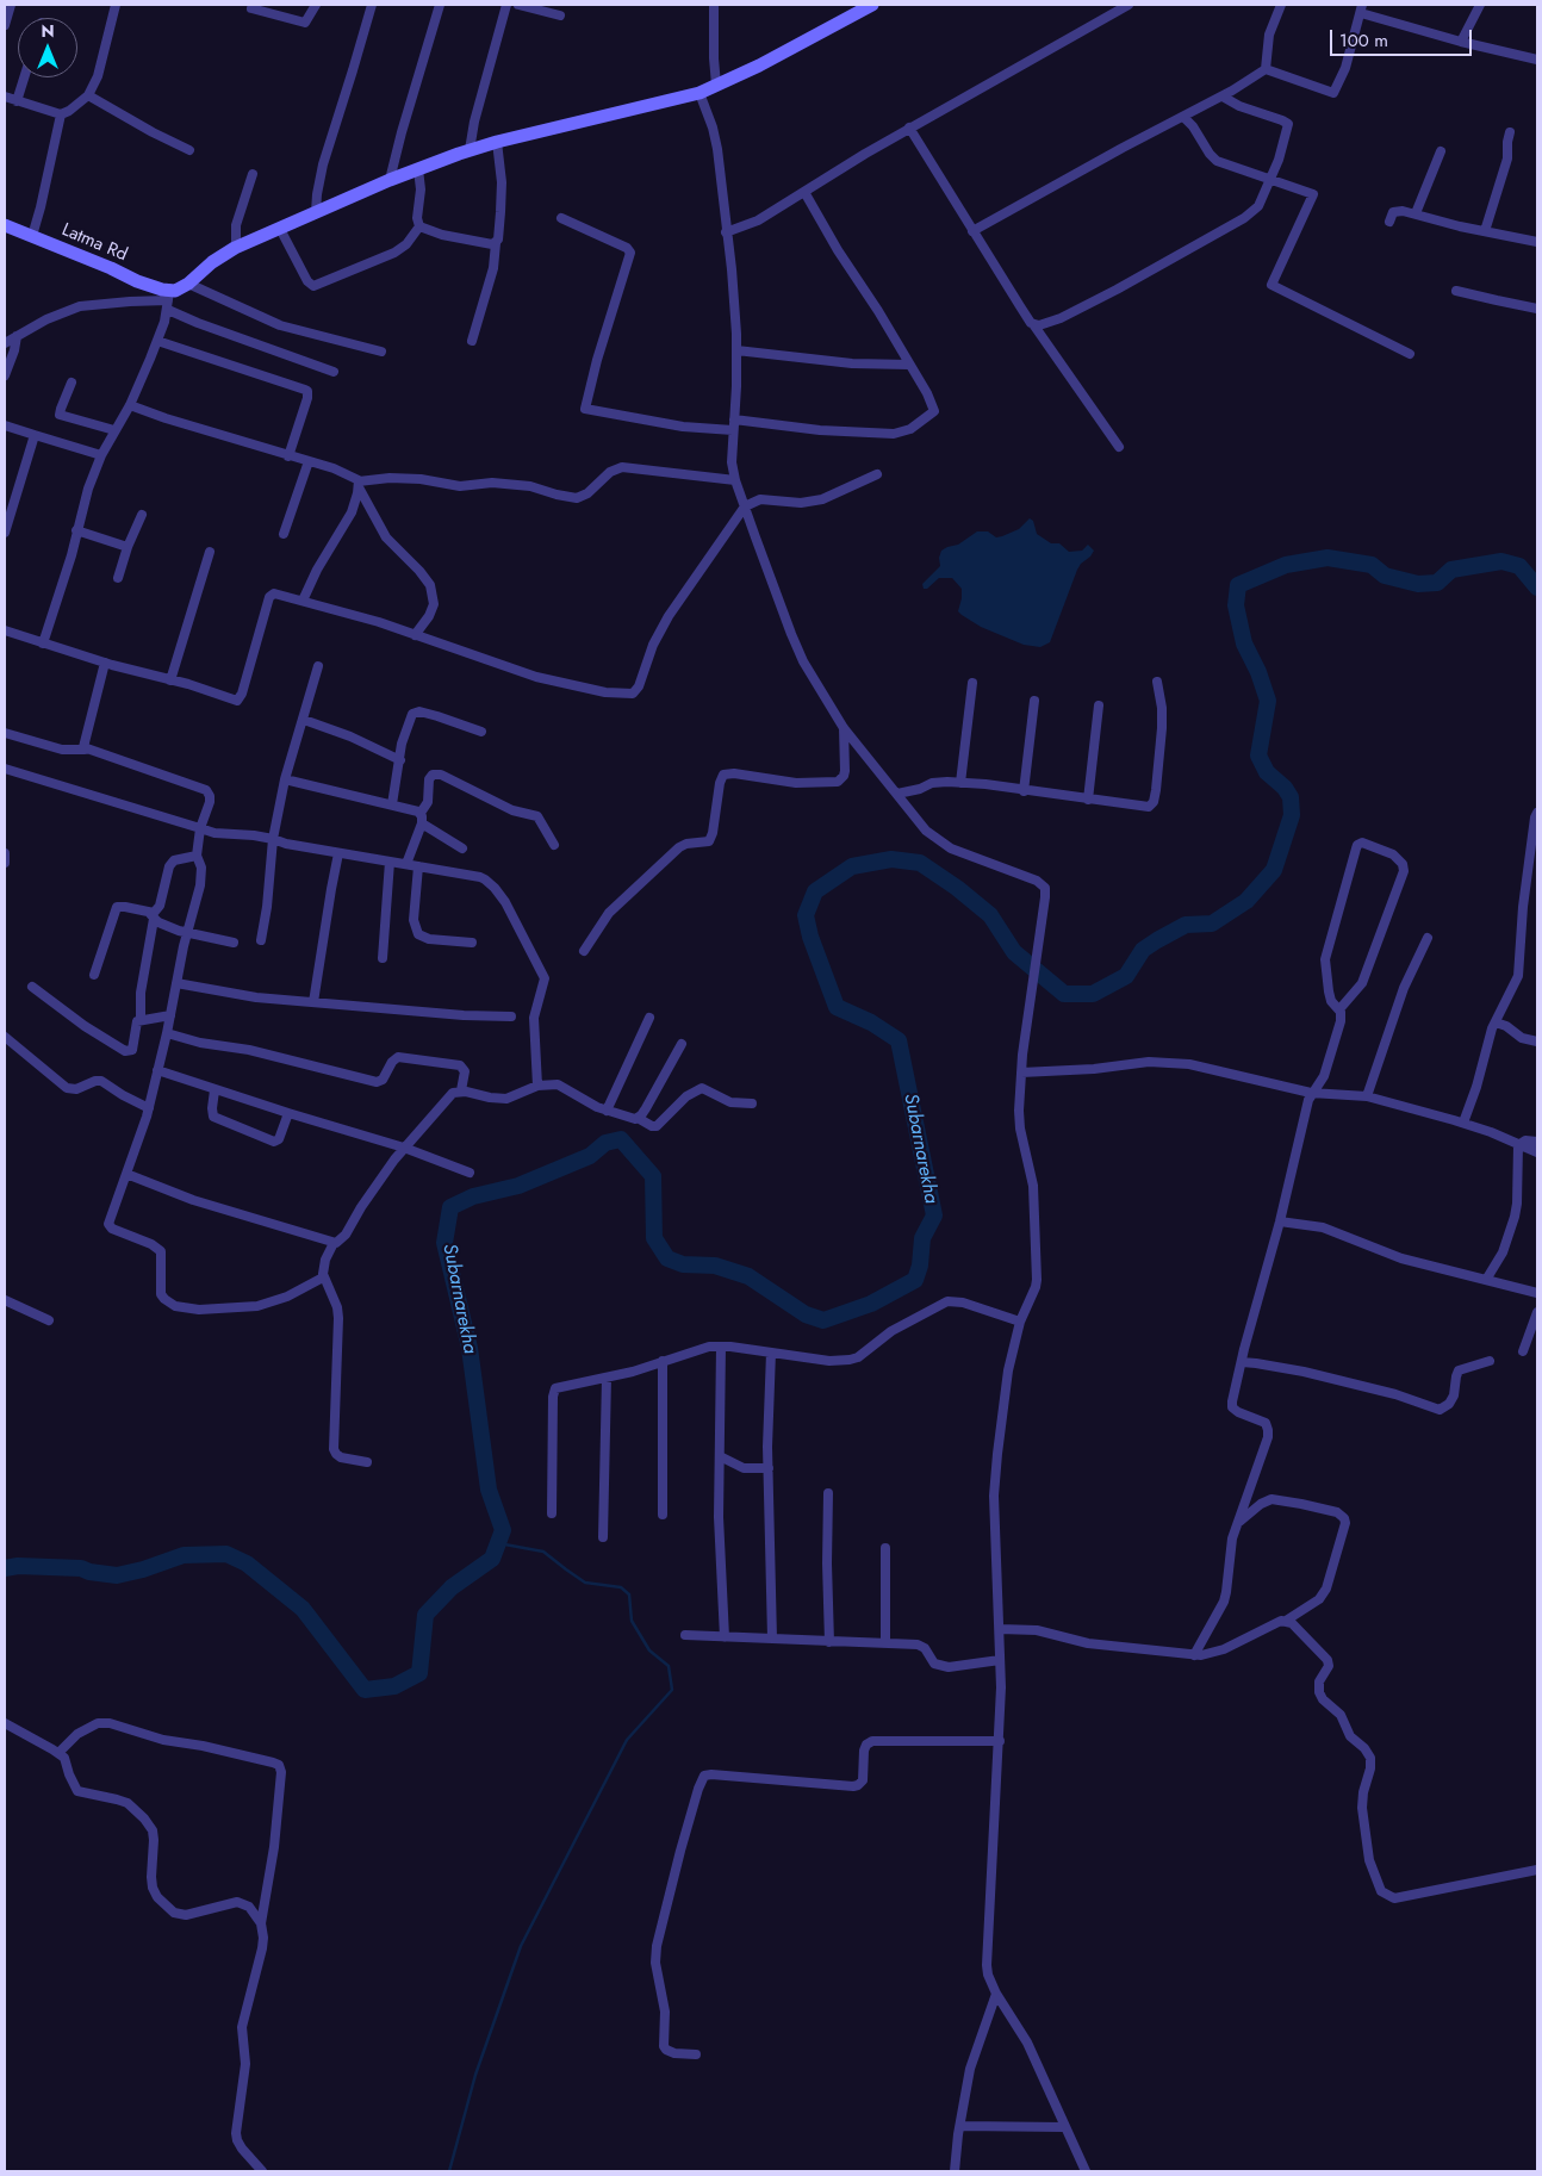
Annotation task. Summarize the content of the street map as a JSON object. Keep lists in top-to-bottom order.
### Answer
{
  "streets": {
    "street": ["Latma Rd"]
  },
  "water": ["Subarnarekha"],
  "scale_bar": "100 m",
  "north": "top"
}
